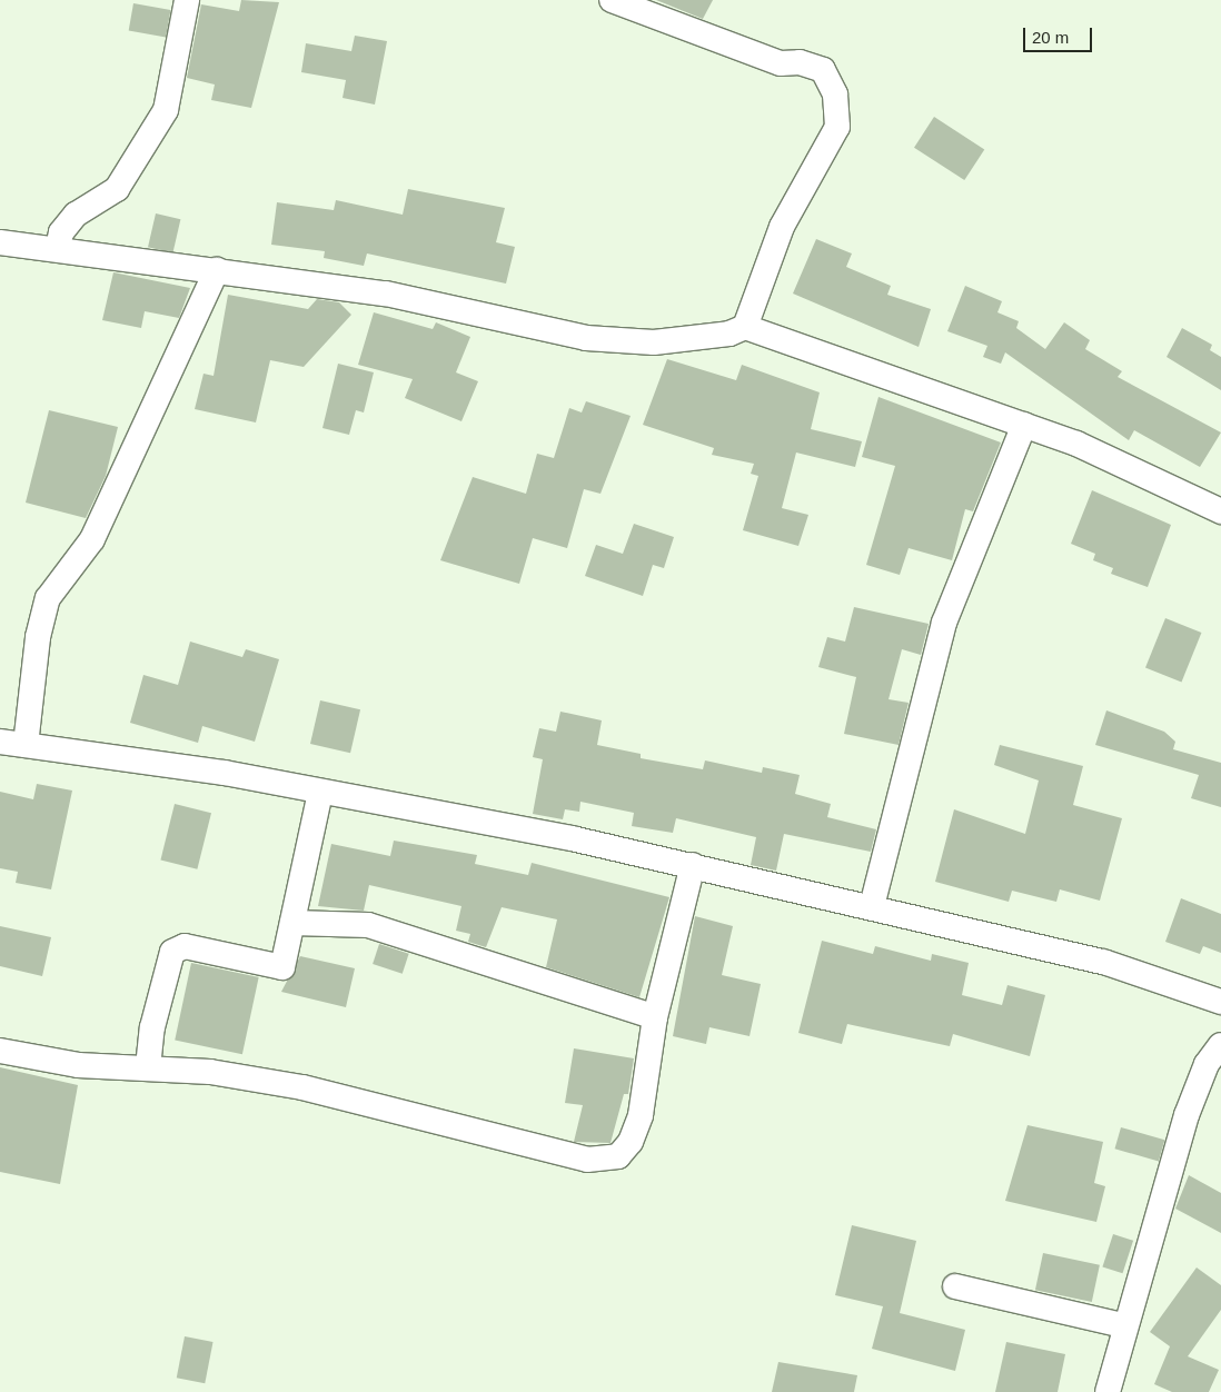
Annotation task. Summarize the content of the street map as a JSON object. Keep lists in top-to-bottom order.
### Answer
{
  "scale_bar": "20 m"
}
